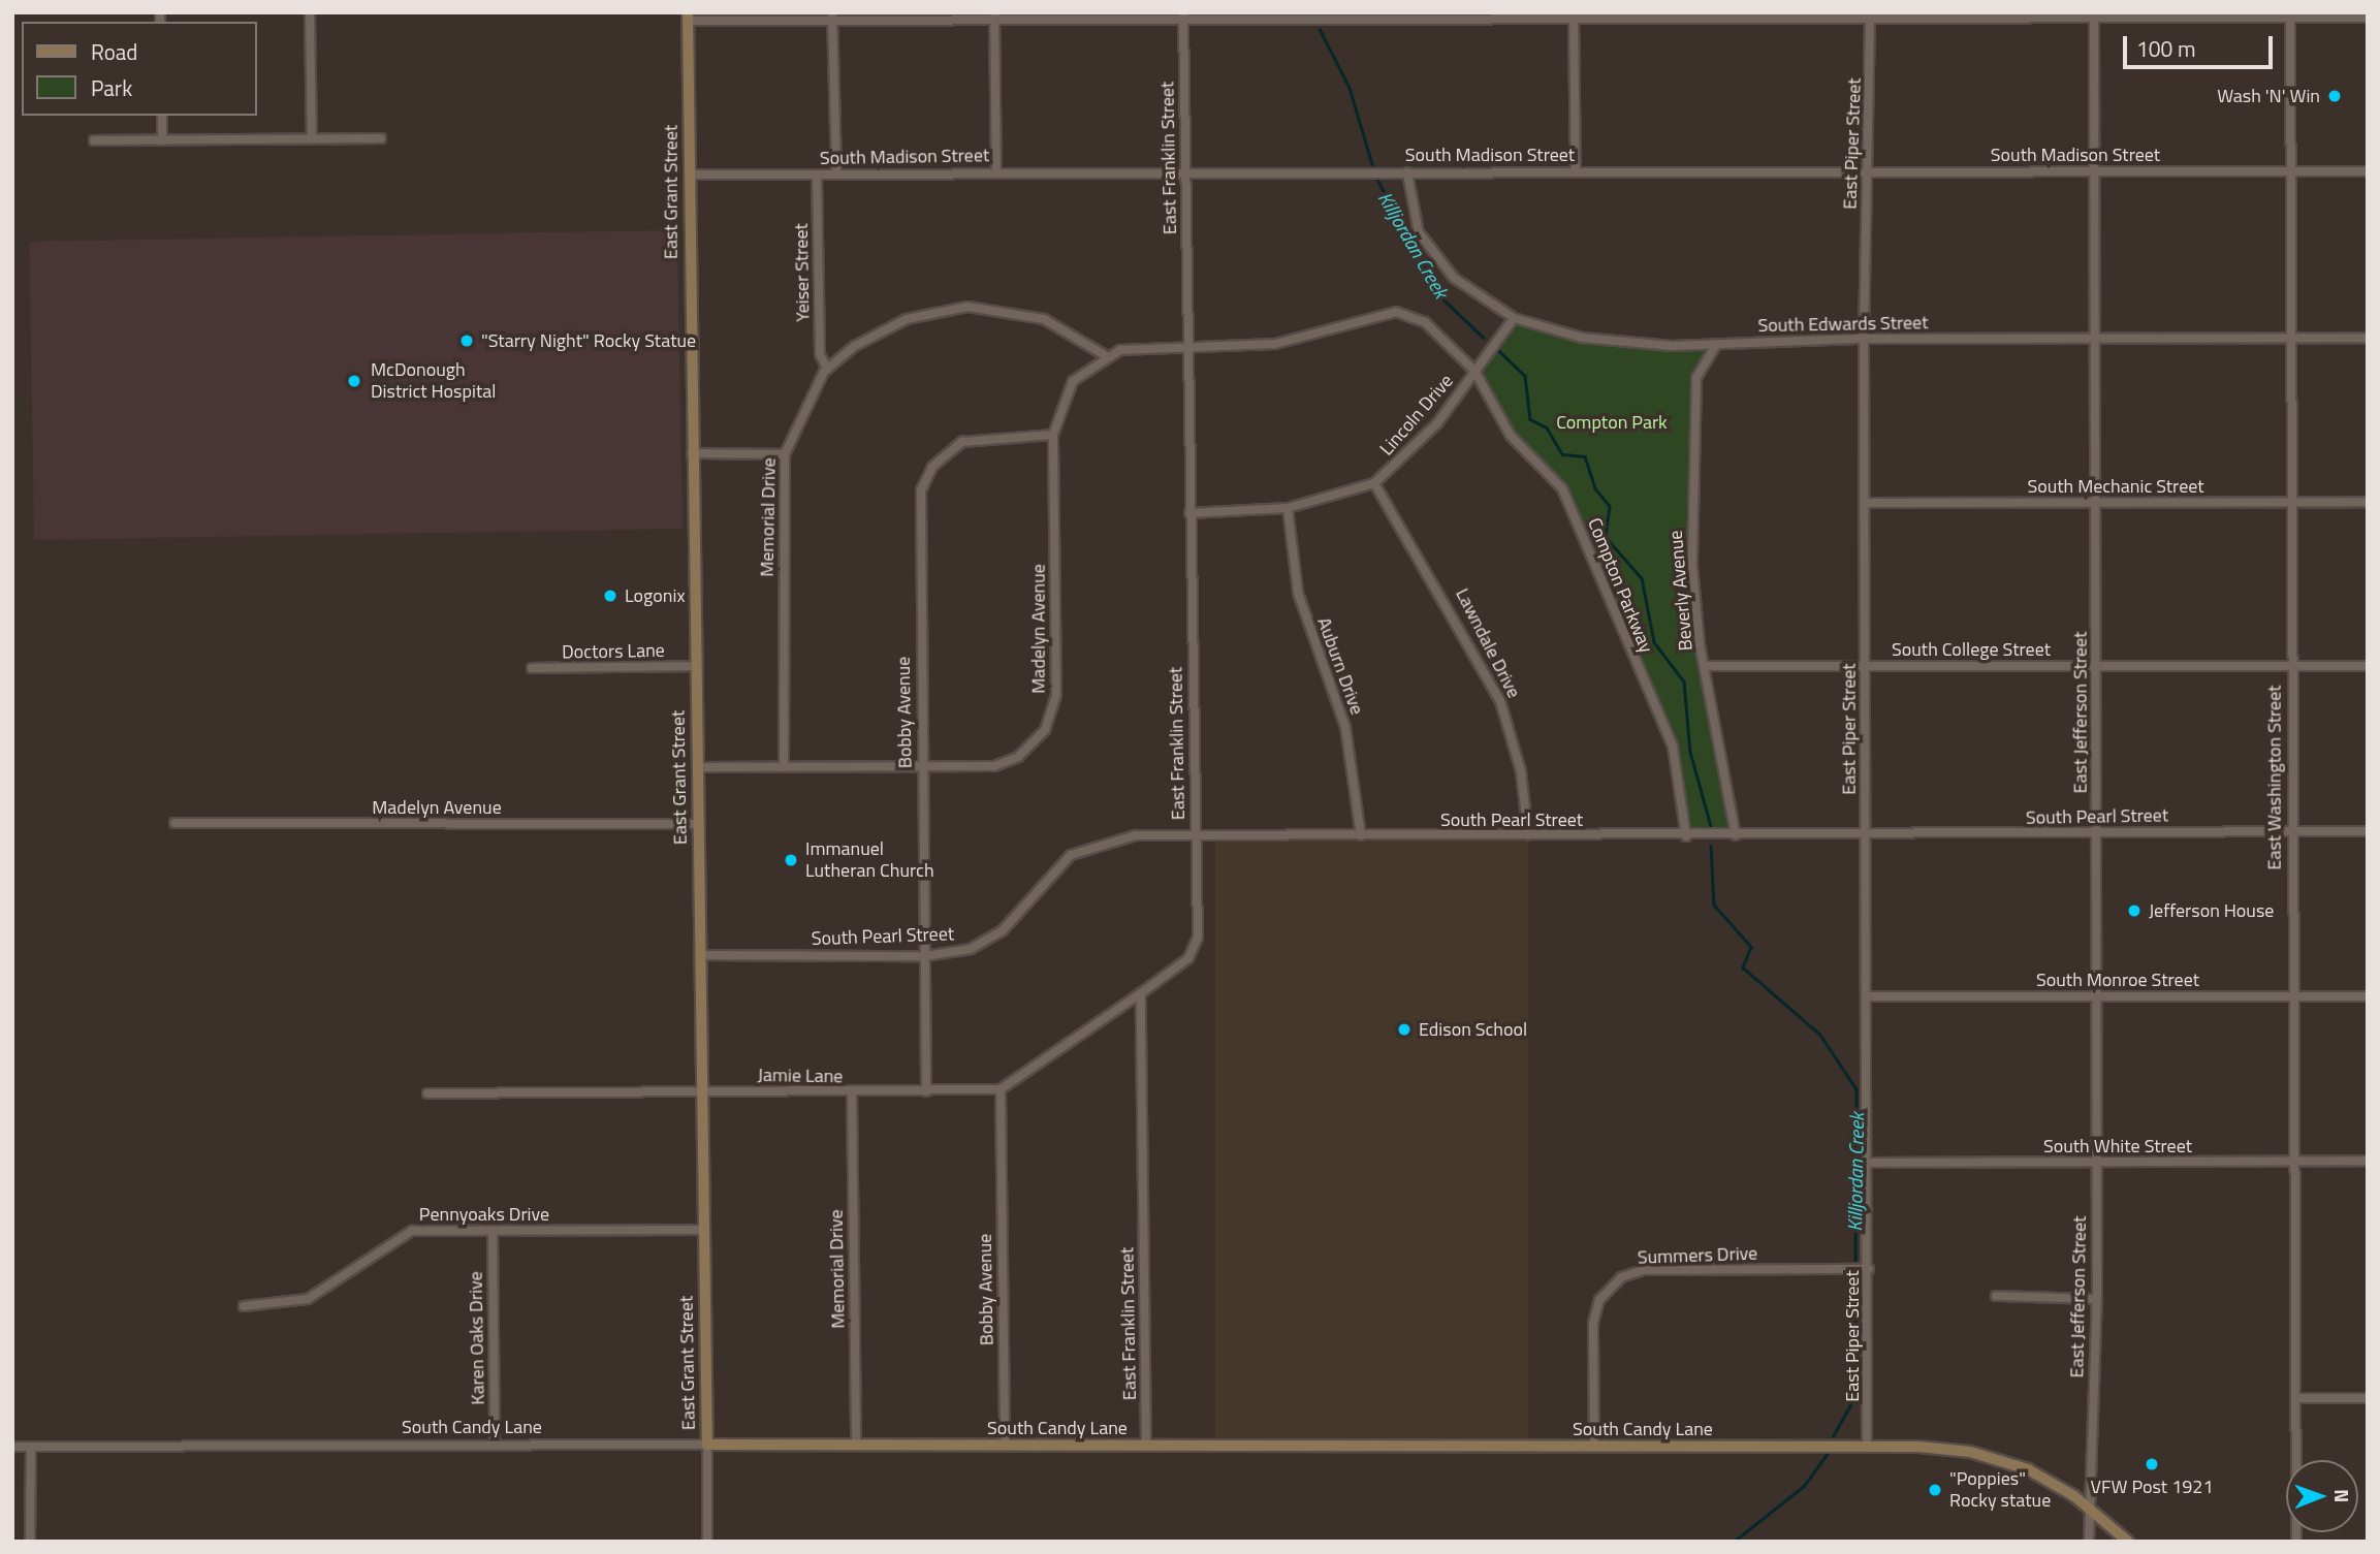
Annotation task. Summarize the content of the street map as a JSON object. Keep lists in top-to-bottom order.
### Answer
{
  "streets": {
    "main road": ["East Grant Street", "South Candy Lane"],
    "street": [
      "East Piper Street",
      "South Madison Street",
      "East Franklin Street",
      "Yeiser Street",
      "South Edwards Street",
      "Lincoln Drive",
      "South Mechanic Street",
      "Memorial Drive",
      "Compton Parkway",
      "Beverly Avenue",
      "Madelyn Avenue",
      "Lawndale Drive",
      "South College Street",
      "Doctors Lane",
      "Auburn Drive",
      "Bobby Avenue",
      "East Jefferson Street",
      "East Washington Street",
      "South Pearl Street",
      "South Monroe Street",
      "Jamie Lane",
      "South White Street",
      "Pennyoaks Drive",
      "Summers Drive",
      "Karen Oaks Drive"
    ]
  },
  "crossings": [
    ["East Piper Street", "South Madison Street"],
    ["East Piper Street", "South Edwards Street"],
    ["East Piper Street", "South Mechanic Street"],
    ["East Piper Street", "South College Street"],
    ["East Piper Street", "South Pearl Street"],
    ["East Piper Street", "South Monroe Street"],
    ["East Piper Street", "South White Street"],
    ["East Piper Street", "Summers Drive"],
    ["East Piper Street", "South Candy Lane"],
    ["South Madison Street", "East Franklin Street"],
    ["South Madison Street", "East Grant Street"],
    ["South Madison Street", "Yeiser Street"],
    ["South Madison Street", "South Edwards Street"],
    ["South Madison Street", "East Jefferson Street"],
    ["South Madison Street", "East Washington Street"],
    ["East Franklin Street", "Lincoln Drive"],
    ["East Franklin Street", "South Pearl Street"],
    ["East Franklin Street", "South Candy Lane"],
    ["East Grant Street", "Madelyn Avenue"],
    ["East Grant Street", "Doctors Lane"],
    ["East Grant Street", "South Pearl Street"],
    ["East Grant Street", "Jamie Lane"],
    ["East Grant Street", "Pennyoaks Drive"],
    ["East Grant Street", "South Candy Lane"],
    ["Yeiser Street", "Memorial Drive"],
    ["South Edwards Street", "Lincoln Drive"],
    ["South Edwards Street", "Beverly Avenue"],
    ["South Edwards Street", "East Jefferson Street"],
    ["South Edwards Street", "East Washington Street"],
    ["Lincoln Drive", "Compton Parkway"],
    ["Lincoln Drive", "Lawndale Drive"],
    ["Lincoln Drive", "Auburn Drive"],
    ["South Mechanic Street", "East Jefferson Street"],
    ["South Mechanic Street", "East Washington Street"],
    ["Memorial Drive", "Madelyn Avenue"],
    ["Memorial Drive", "Jamie Lane"],
    ["Memorial Drive", "South Candy Lane"],
    ["Compton Parkway", "South Pearl Street"],
    ["Beverly Avenue", "South College Street"],
    ["Beverly Avenue", "South Pearl Street"],
    ["Madelyn Avenue", "Bobby Avenue"],
    ["Lawndale Drive", "South Pearl Street"],
    ["South College Street", "East Jefferson Street"],
    ["South College Street", "East Washington Street"],
    ["Auburn Drive", "South Pearl Street"],
    ["Bobby Avenue", "South Pearl Street"],
    ["Bobby Avenue", "Jamie Lane"],
    ["Bobby Avenue", "South Candy Lane"],
    ["East Jefferson Street", "South Pearl Street"],
    ["East Jefferson Street", "South Monroe Street"],
    ["East Jefferson Street", "South White Street"],
    ["East Jefferson Street", "South Candy Lane"],
    ["East Washington Street", "South Pearl Street"],
    ["East Washington Street", "South Monroe Street"],
    ["East Washington Street", "South White Street"],
    ["Pennyoaks Drive", "Karen Oaks Drive"],
    ["Summers Drive", "South Candy Lane"],
    ["Karen Oaks Drive", "South Candy Lane"]
  ],
  "water": ["Killjordan Creek"],
  "parks": ["Compton Park"],
  "places": [
    "Wash 'N' Win",
    "\"Starry Night\" Rocky Statue",
    "McDonough District Hospital",
    "Logonix",
    "Immanuel Lutheran Church",
    "Jefferson House",
    "Edison School",
    "VFW Post 1921",
    "\"Poppies\" Rocky statue"
  ],
  "legend": ["Road", "Park"],
  "scale_bar": "100 m",
  "north": "right"
}
